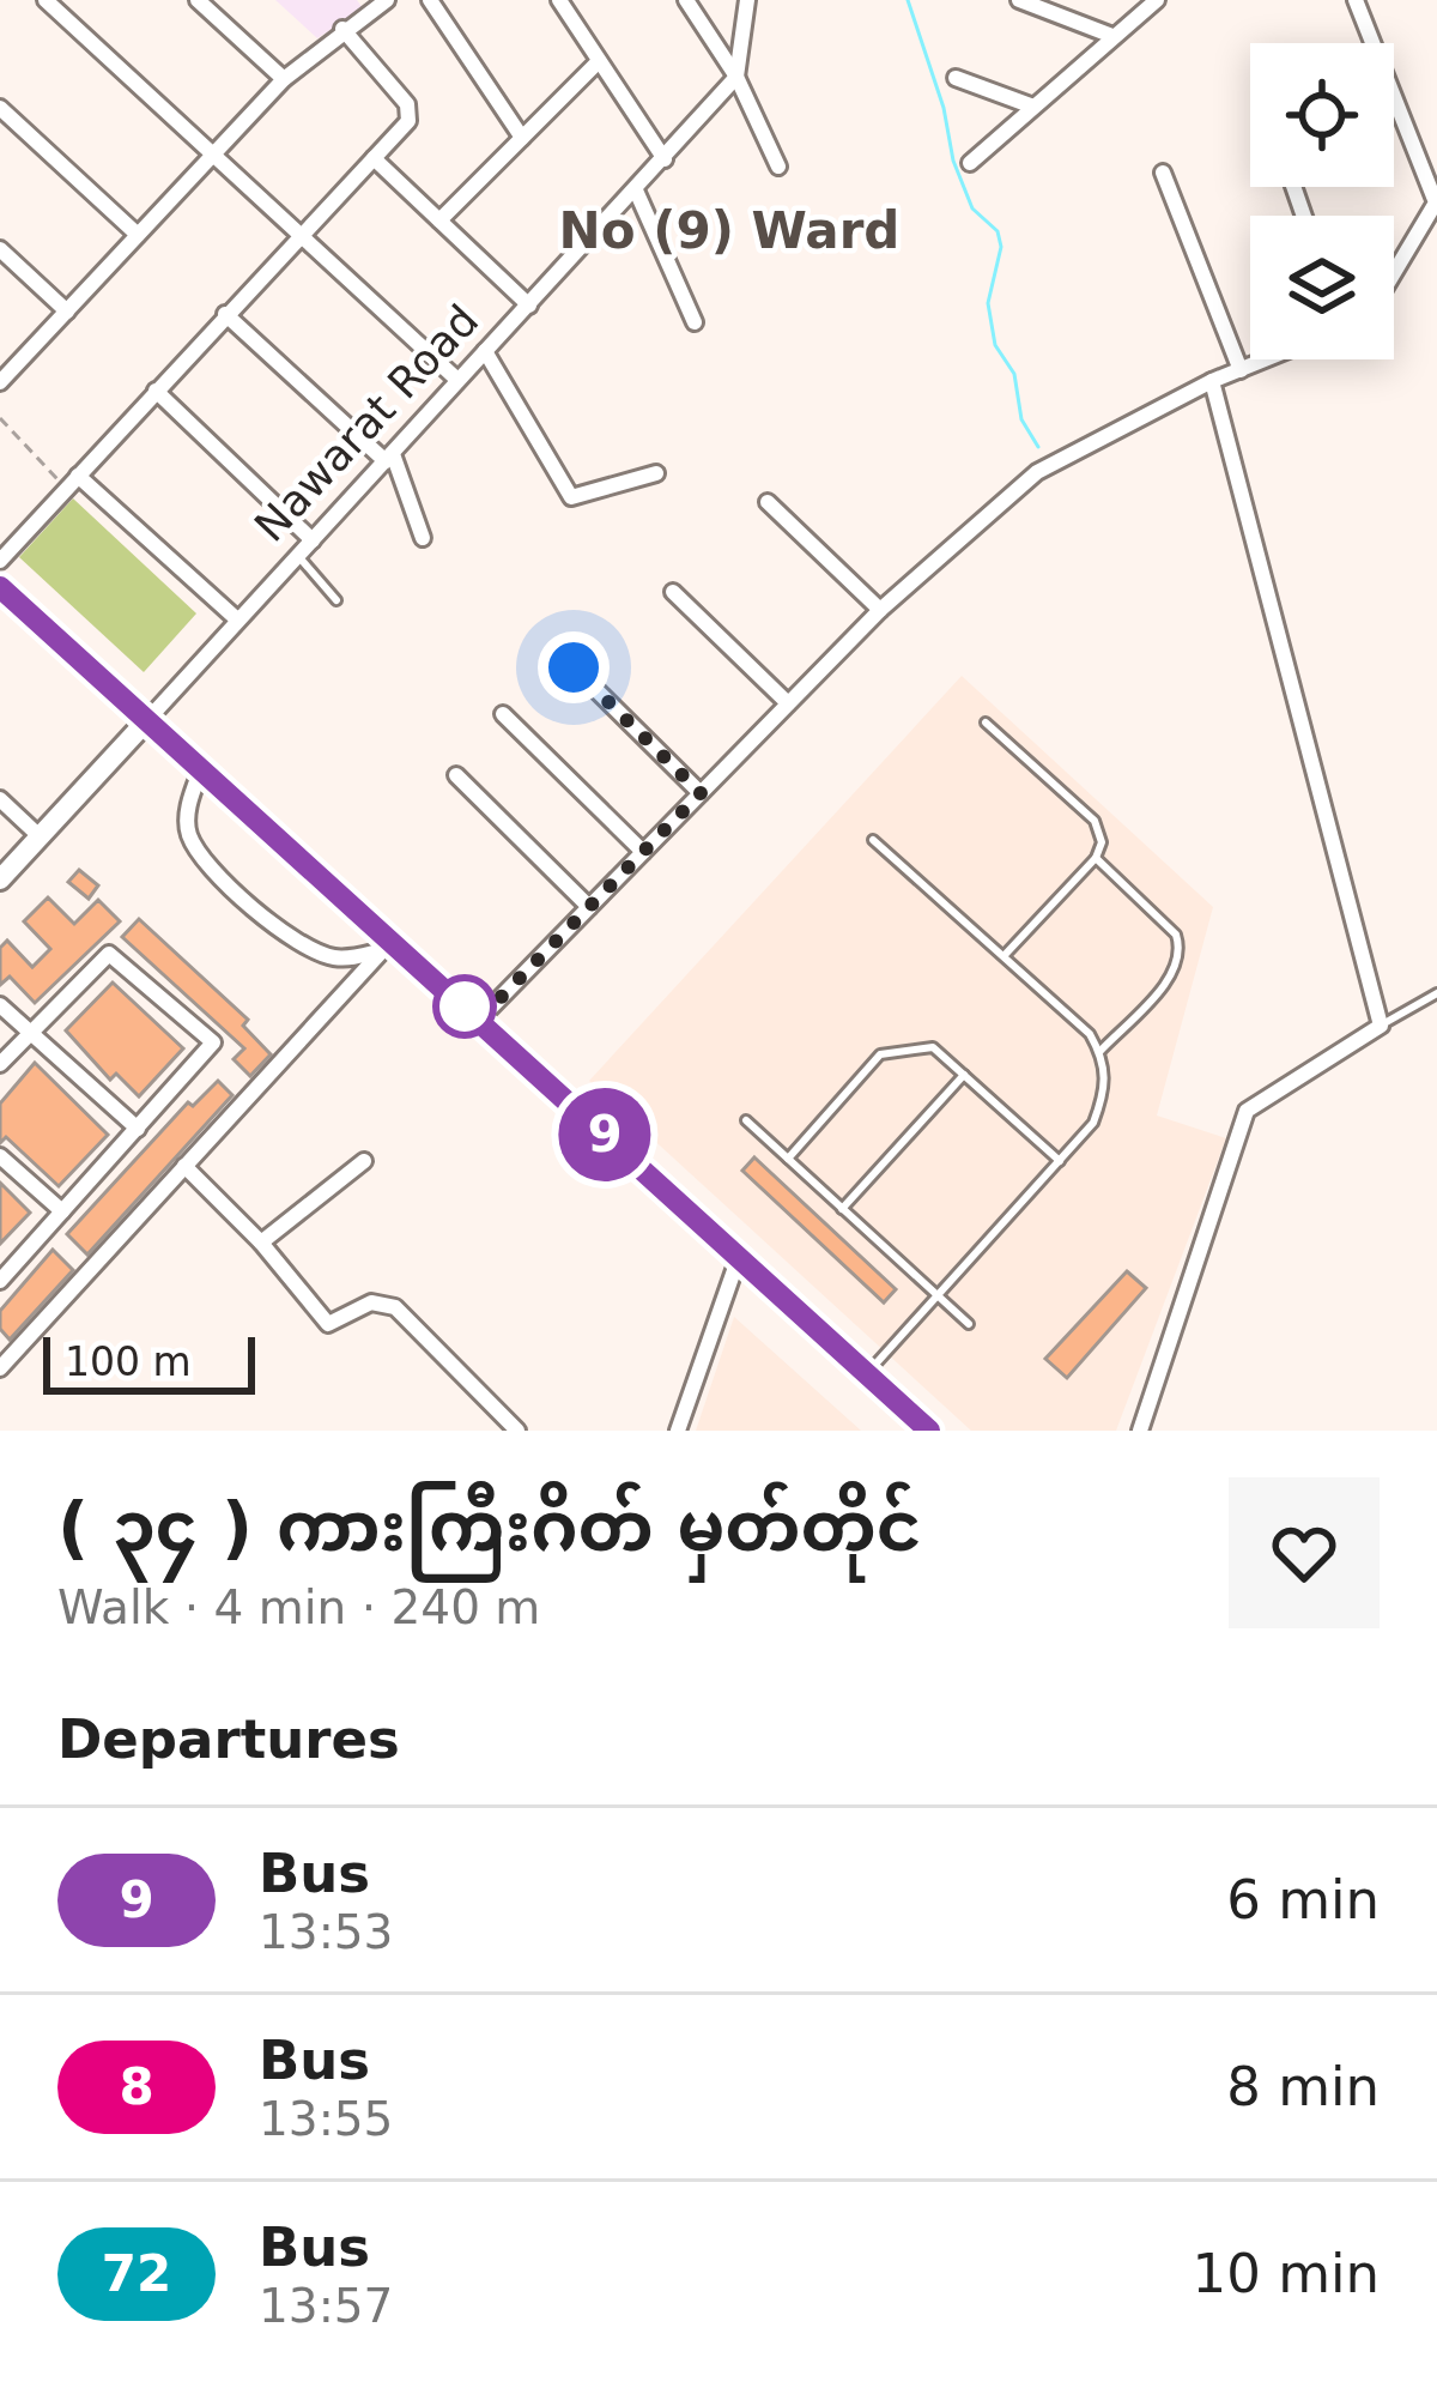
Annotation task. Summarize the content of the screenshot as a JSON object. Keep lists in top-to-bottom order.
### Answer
{
  "streets": {
    "main road": ["Nawarat Road"]
  },
  "districts": ["No (9) Ward"],
  "lines": ["bus line 9"],
  "scale_bar": "100 m",
  "page": {
    "on_map": "9",
    "scale": "100 m",
    "heading": [
      ["( ၃၄ ) ကားကြီးဂိတ် မှတ်တိုင်", "Walk · 4 min · 240 m"],
      "Departures"
    ],
    "list": [
      {
        "mark": "9",
        "name": "Bus",
        "note": "13:53",
        "value": "6 min"
      },
      {
        "mark": "8",
        "name": "Bus",
        "note": "13:55",
        "value": "8 min"
      },
      {
        "mark": "72",
        "name": "Bus",
        "note": "13:57",
        "value": "10 min"
      }
    ]
  }
}
